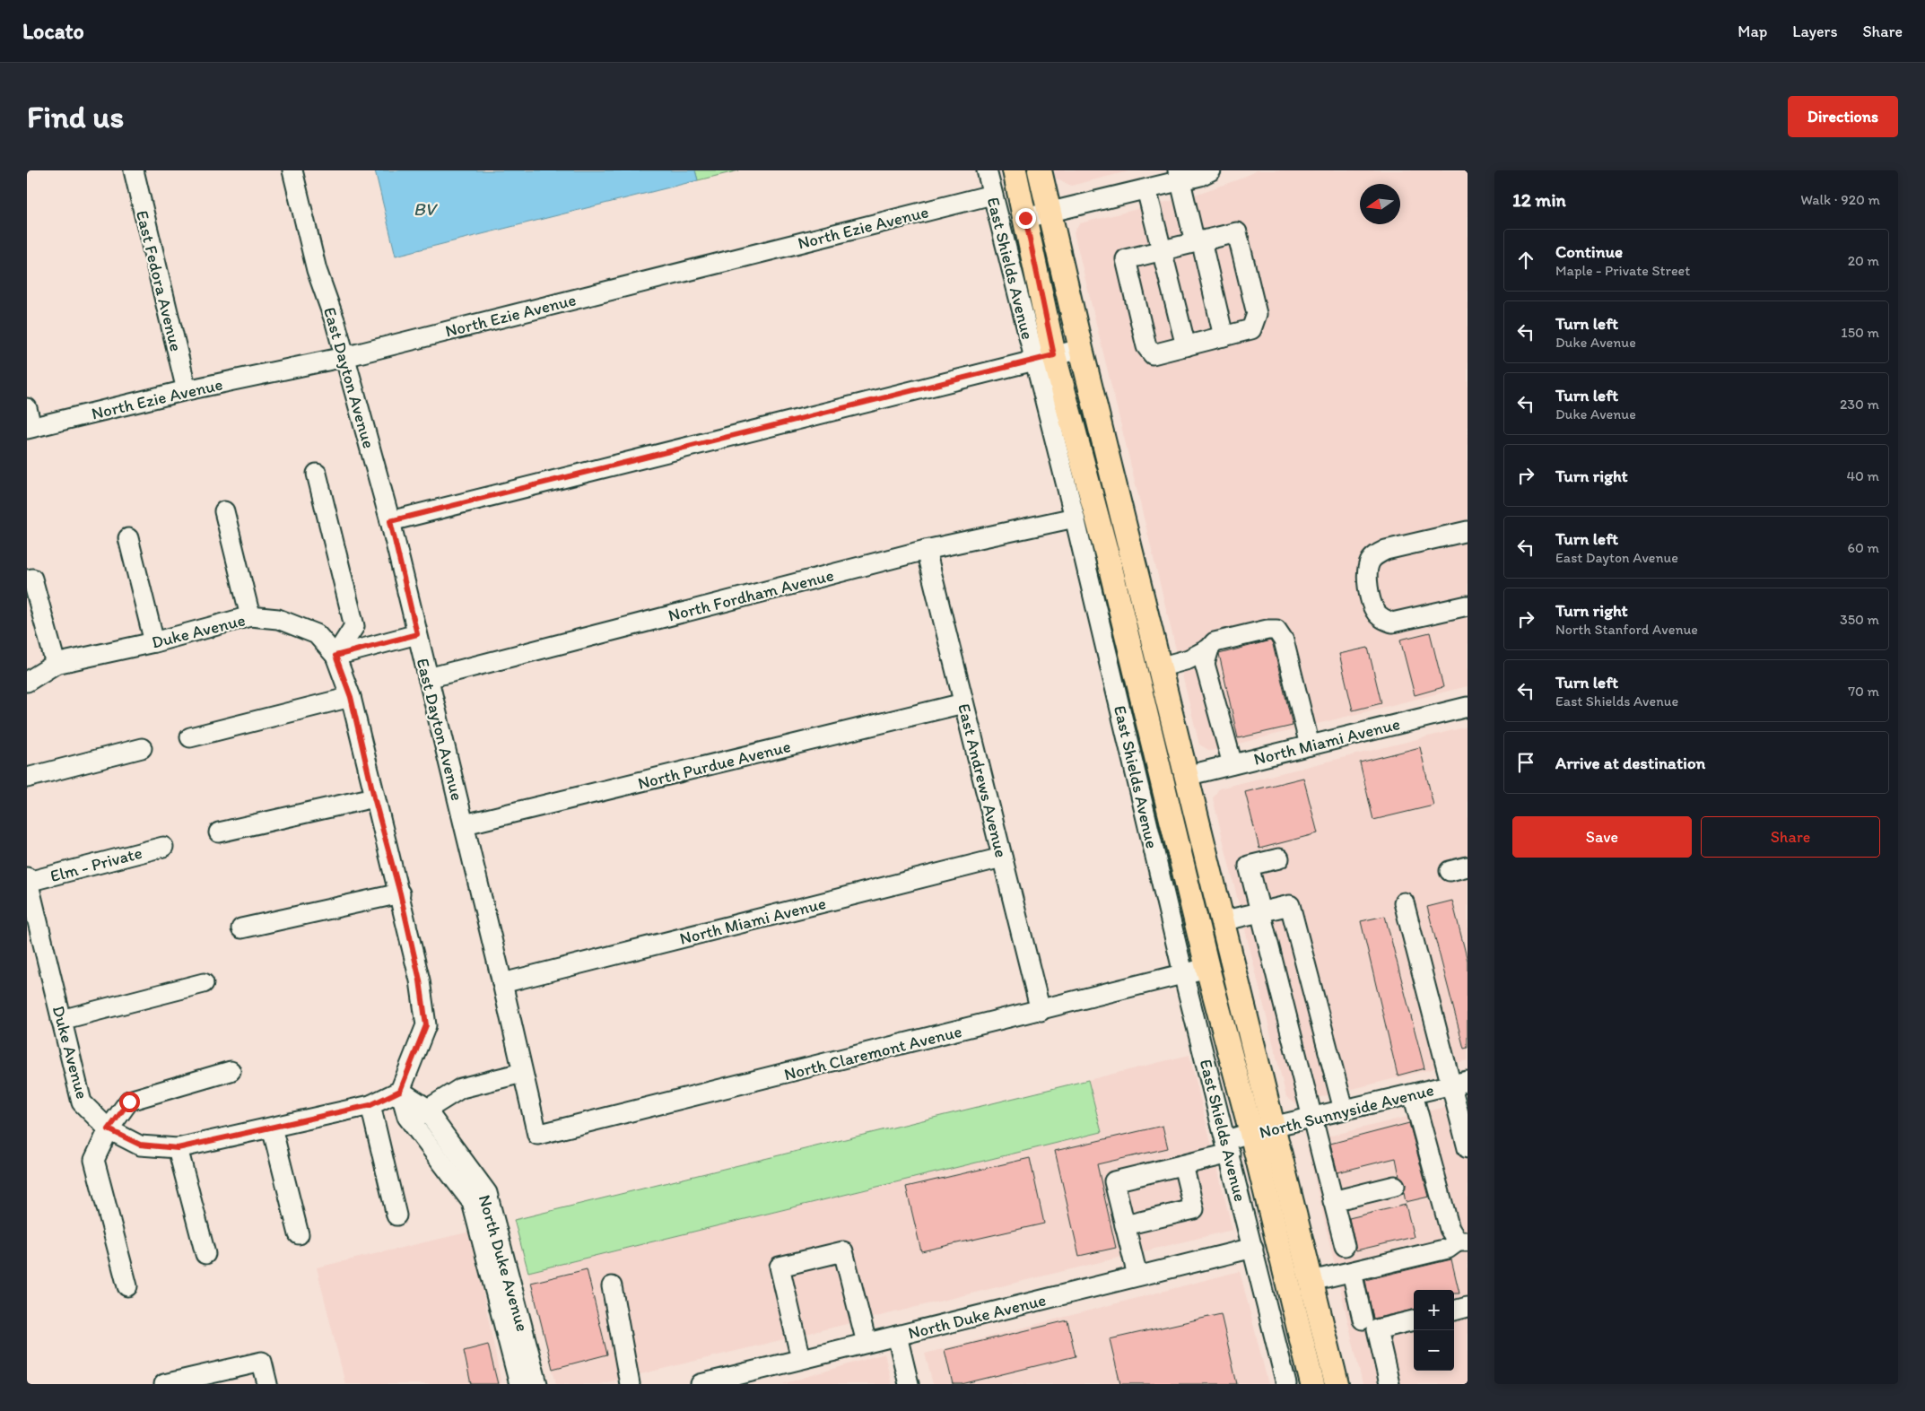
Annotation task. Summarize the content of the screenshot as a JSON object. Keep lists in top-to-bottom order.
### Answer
{
  "streets": {
    "main road": ["East Shields Avenue"],
    "street": [
      "North Ezie Avenue",
      "East Fedora Avenue",
      "East Dayton Avenue",
      "North Fordham Avenue",
      "Duke Avenue",
      "North Miami Avenue",
      "North Purdue Avenue",
      "East Andrews Avenue",
      "Elm - Private",
      "North Claremont Avenue",
      "North Sunnyside Avenue",
      "North Duke Avenue"
    ]
  },
  "crossings": [
    ["North Ezie Avenue", "East Shields Avenue"],
    ["North Ezie Avenue", "East Fedora Avenue"],
    ["North Ezie Avenue", "East Dayton Avenue"],
    ["East Shields Avenue", "North Fordham Avenue"],
    ["East Shields Avenue", "North Miami Avenue"],
    ["East Shields Avenue", "North Claremont Avenue"],
    ["East Shields Avenue", "North Sunnyside Avenue"],
    ["East Shields Avenue", "North Duke Avenue"],
    ["East Dayton Avenue", "North Fordham Avenue"],
    ["East Dayton Avenue", "North Miami Avenue"],
    ["East Dayton Avenue", "North Purdue Avenue"],
    ["East Dayton Avenue", "North Claremont Avenue"],
    ["North Fordham Avenue", "East Andrews Avenue"],
    ["Duke Avenue", "Elm - Private"],
    ["Duke Avenue", "North Duke Avenue"],
    ["North Miami Avenue", "East Andrews Avenue"],
    ["North Purdue Avenue", "East Andrews Avenue"],
    ["East Andrews Avenue", "North Claremont Avenue"]
  ],
  "water": ["BV"],
  "north": "left",
  "page": {
    "header": "Locato",
    "nav": ["Map", "Layers", "Share"],
    "buttons": [
      "Directions",
      ["Save", "Share"]
    ],
    "title": "Find us",
    "heading": ["12 min", "Walk · 920 m"],
    "list": [
      ["Continue", "Maple - Private Street", "20 m"],
      ["Turn left", "Duke Avenue", "150 m"],
      ["Turn left", "Duke Avenue", "230 m"],
      ["Turn right", "40 m"],
      ["Turn left", "East Dayton Avenue", "60 m"],
      ["Turn right", "North Stanford Avenue", "350 m"],
      ["Turn left", "East Shields Avenue", "70 m"],
      "Arrive at destination"
    ],
    "map_buttons": ["+", "−"]
  }
}
